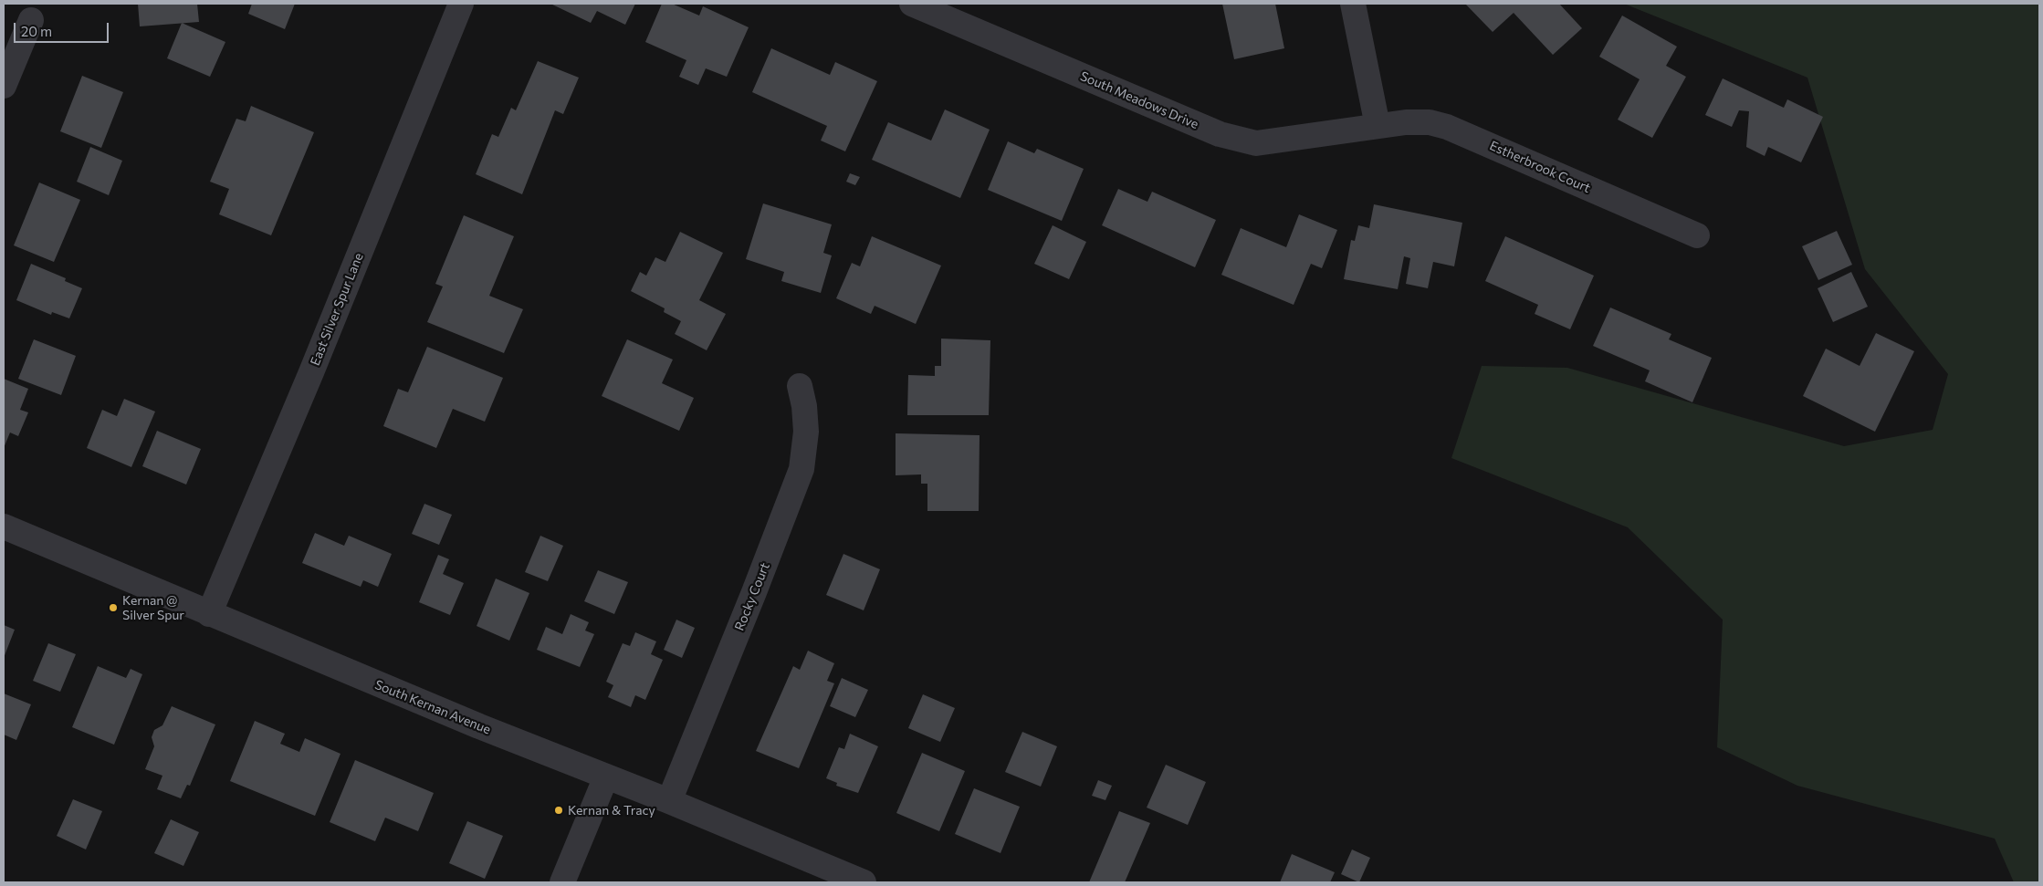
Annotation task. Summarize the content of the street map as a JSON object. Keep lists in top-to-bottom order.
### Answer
{
  "streets": {
    "street": [
      "South Meadows Drive",
      "Estherbrook Court",
      "East Silver Spur Lane",
      "Rocky Court",
      "South Kernan Avenue"
    ]
  },
  "crossings": [
    ["South Meadows Drive", "Estherbrook Court"],
    ["East Silver Spur Lane", "South Kernan Avenue"],
    ["Rocky Court", "South Kernan Avenue"]
  ],
  "places": ["Kernan @ Silver Spur", "Kernan & Tracy"],
  "scale_bar": "20 m"
}
